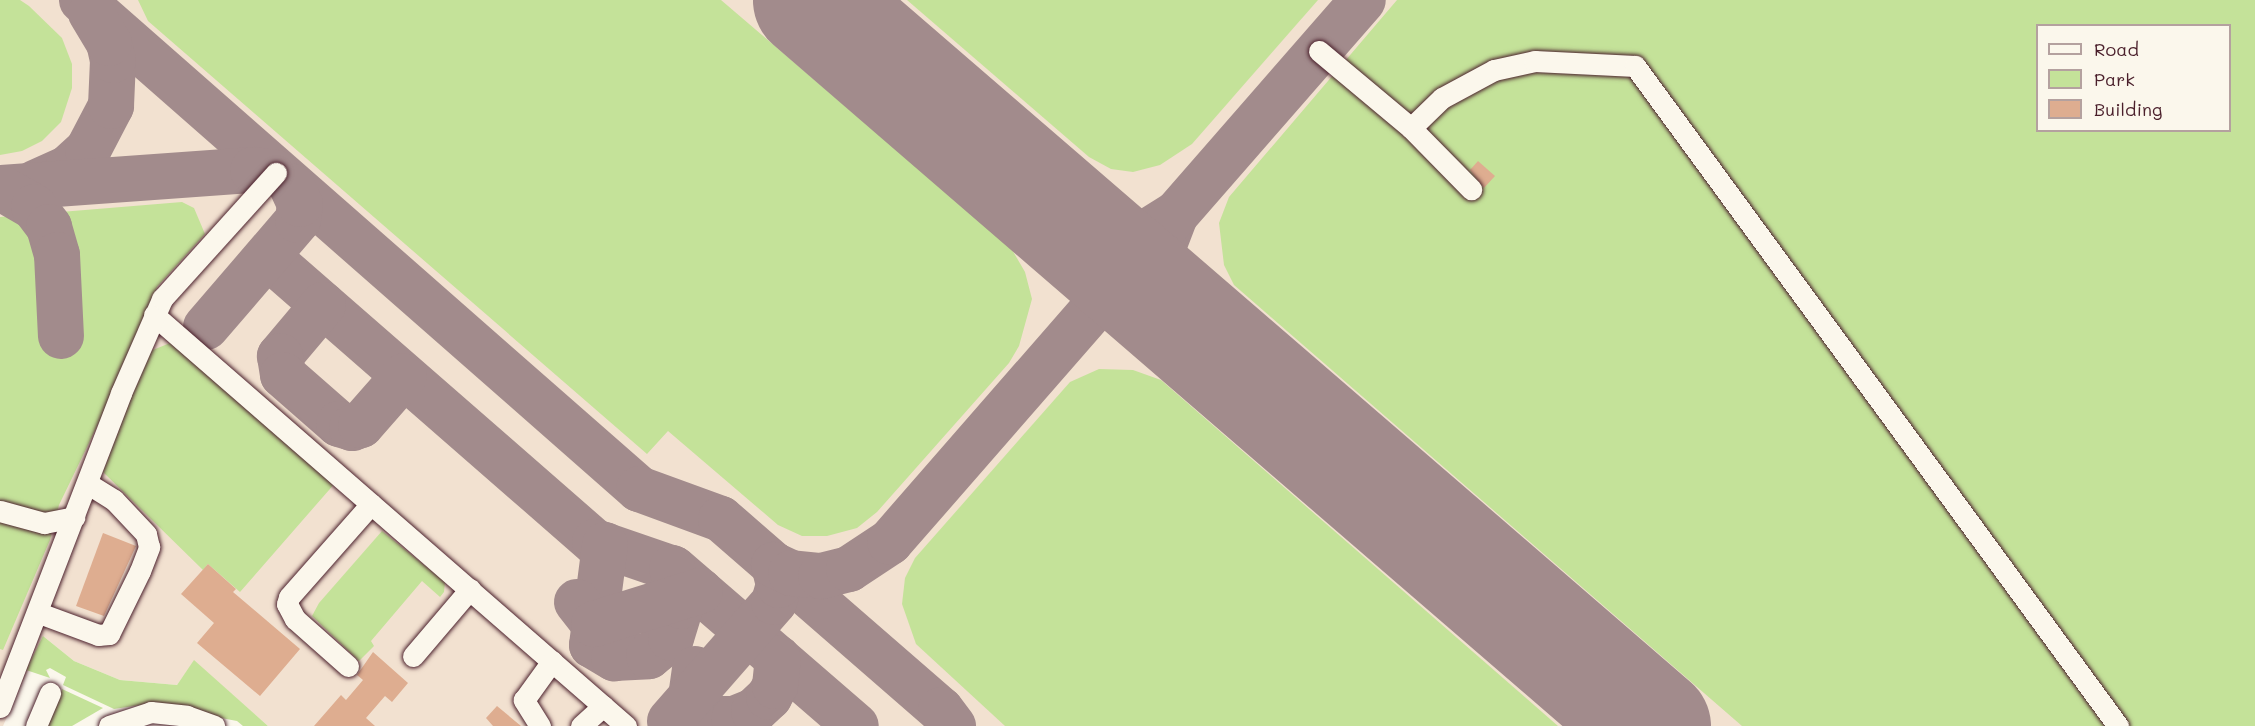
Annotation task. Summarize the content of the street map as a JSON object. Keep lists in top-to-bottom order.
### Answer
{
  "legend": ["Road", "Park", "Building"]
}
